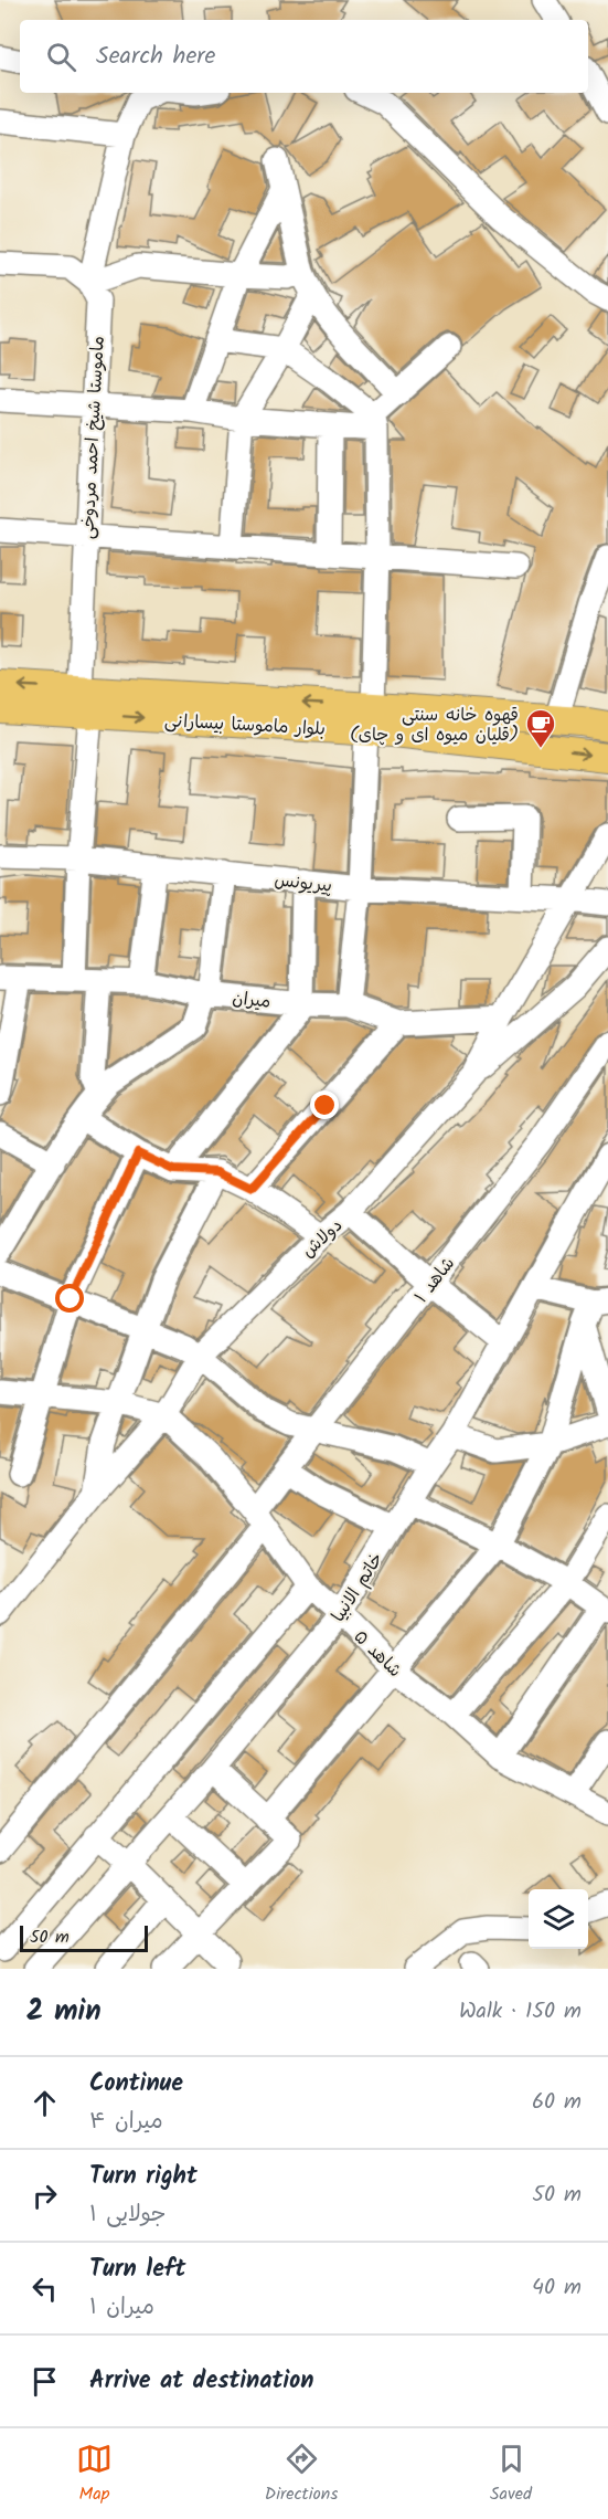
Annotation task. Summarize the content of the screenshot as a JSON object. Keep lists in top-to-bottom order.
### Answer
{
  "streets": {
    "main road": ["بلوار ماموستا بیسارانی"],
    "street": [
      "ماموستا شیخ احمد مردوخی",
      "پیریونس",
      "میران",
      "دولاش",
      "شاهد ۱",
      "خاتم الانبیا",
      "شاهد ۵"
    ]
  },
  "crossings": [
    ["ماموستا شیخ احمد مردوخی", "بلوار ماموستا بیسارانی"],
    ["ماموستا شیخ احمد مردوخی", "پیریونس"],
    ["ماموستا شیخ احمد مردوخی", "میران"],
    ["پیریونس", "دولاش"],
    ["میران", "دولاش"],
    ["دولاش", "شاهد ۵"],
    ["شاهد ۱", "شاهد ۵"],
    ["خاتم الانبیا", "شاهد ۵"]
  ],
  "places": {
    "cafe": ["قهوه خانه سنتی (قلیان میوه ای و چای)"]
  },
  "scale_bar": "50 m",
  "page": {
    "search": "Search here",
    "scale": "50 m",
    "heading": ["2 min", "Walk · 150 m"],
    "list": [
      ["Continue", "میران ۴", "60 m"],
      ["Turn right", "جولایی ۱", "50 m"],
      ["Turn left", "میران ۱", "40 m"],
      "Arrive at destination"
    ],
    "nav": ["Map", "Directions", "Saved"]
  }
}
